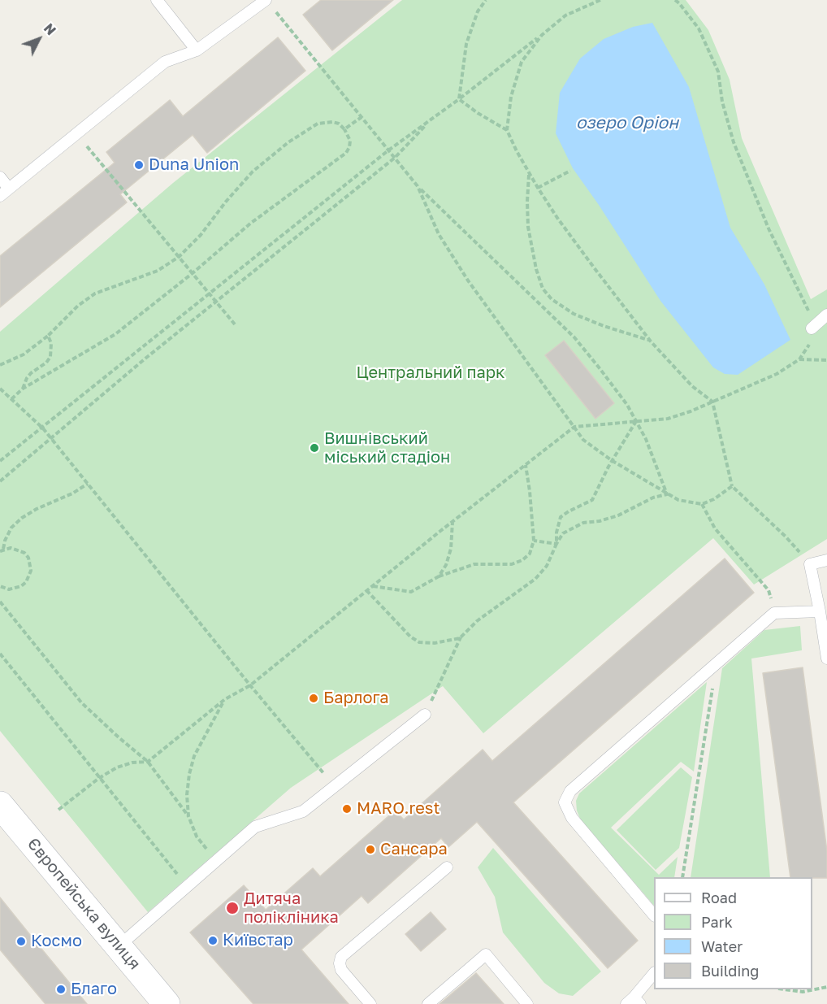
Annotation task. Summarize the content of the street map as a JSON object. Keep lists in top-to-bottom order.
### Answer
{
  "streets": {
    "street": ["Європейська вулиця"]
  },
  "water": ["озеро Оріон"],
  "parks": ["Центральний парк"],
  "places": [
    "Duna Union",
    "Вишнівський міський стадіон",
    "Барлога",
    "MARO.rest",
    "Сансара",
    "Дитяча полікліника",
    "Київстар",
    "Космо",
    "Благо"
  ],
  "legend": [
    "Road",
    "Park",
    "Water",
    "Building"
  ],
  "north": "top right"
}
